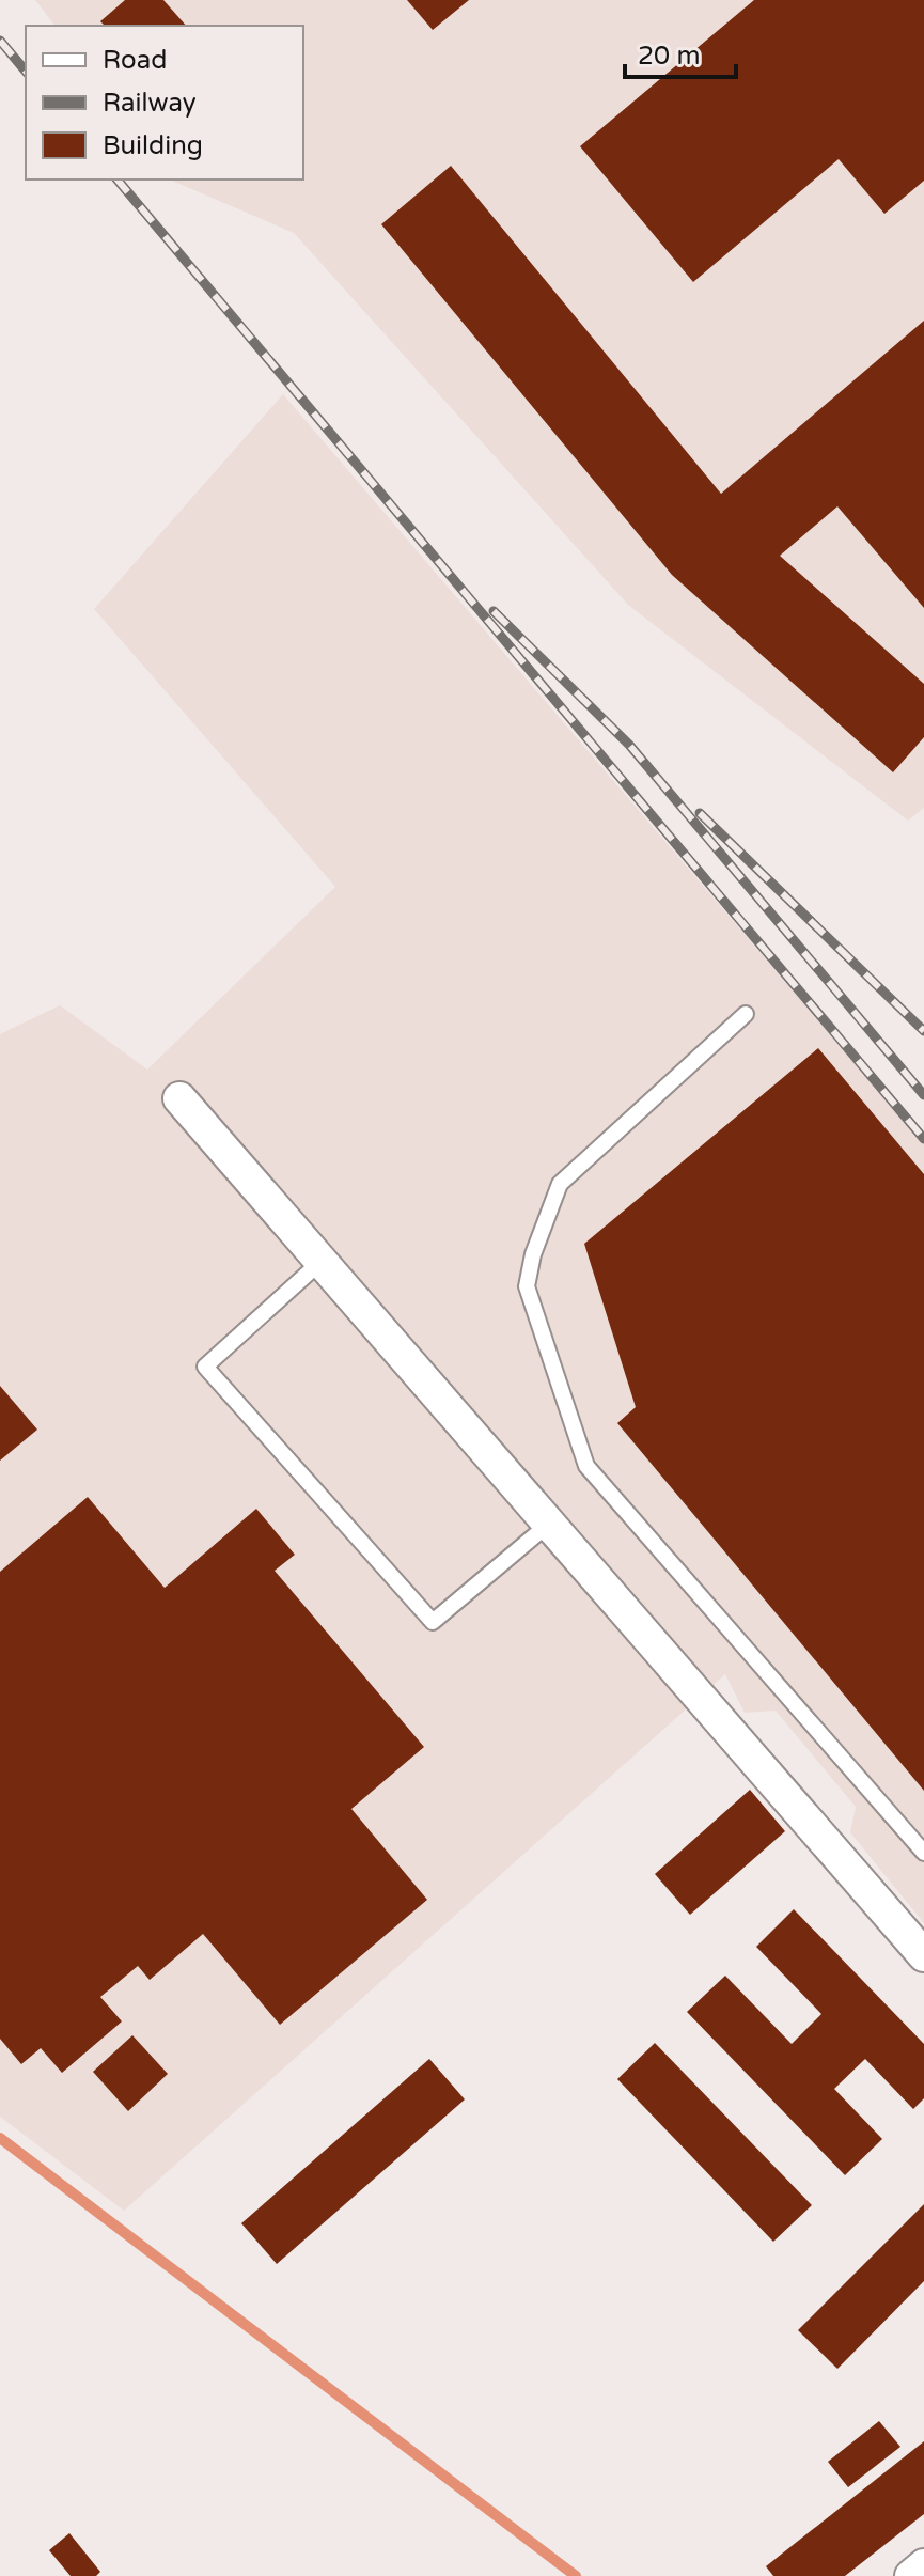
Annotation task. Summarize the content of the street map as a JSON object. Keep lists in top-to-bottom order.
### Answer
{
  "legend": ["Road", "Railway", "Building"],
  "scale_bar": "20 m"
}
